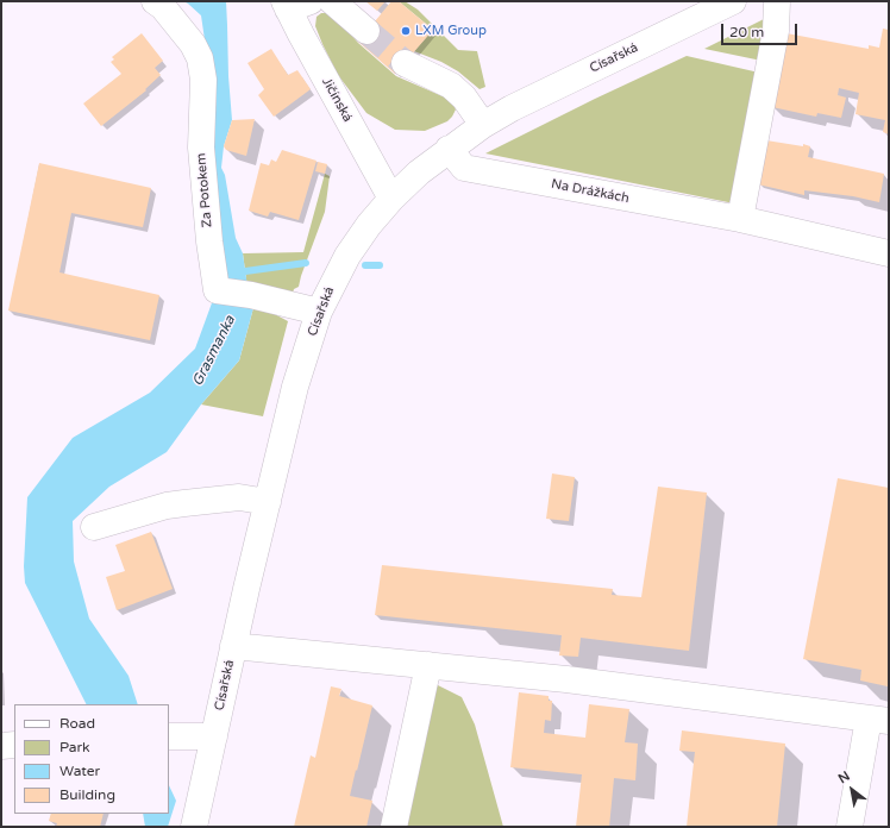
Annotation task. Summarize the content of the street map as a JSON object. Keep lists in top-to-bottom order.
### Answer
{
  "streets": {
    "street": [
      "Císařská",
      "Jičínská",
      "Za Potokem",
      "Na Drážkách"
    ]
  },
  "crossings": [
    ["Císařská", "Jičínská"],
    ["Císařská", "Za Potokem"],
    ["Císařská", "Na Drážkách"]
  ],
  "water": ["Grasmanka"],
  "places": ["LXM Group"],
  "legend": [
    "Road",
    "Park",
    "Water",
    "Building"
  ],
  "scale_bar": "20 m",
  "north": "top left"
}
